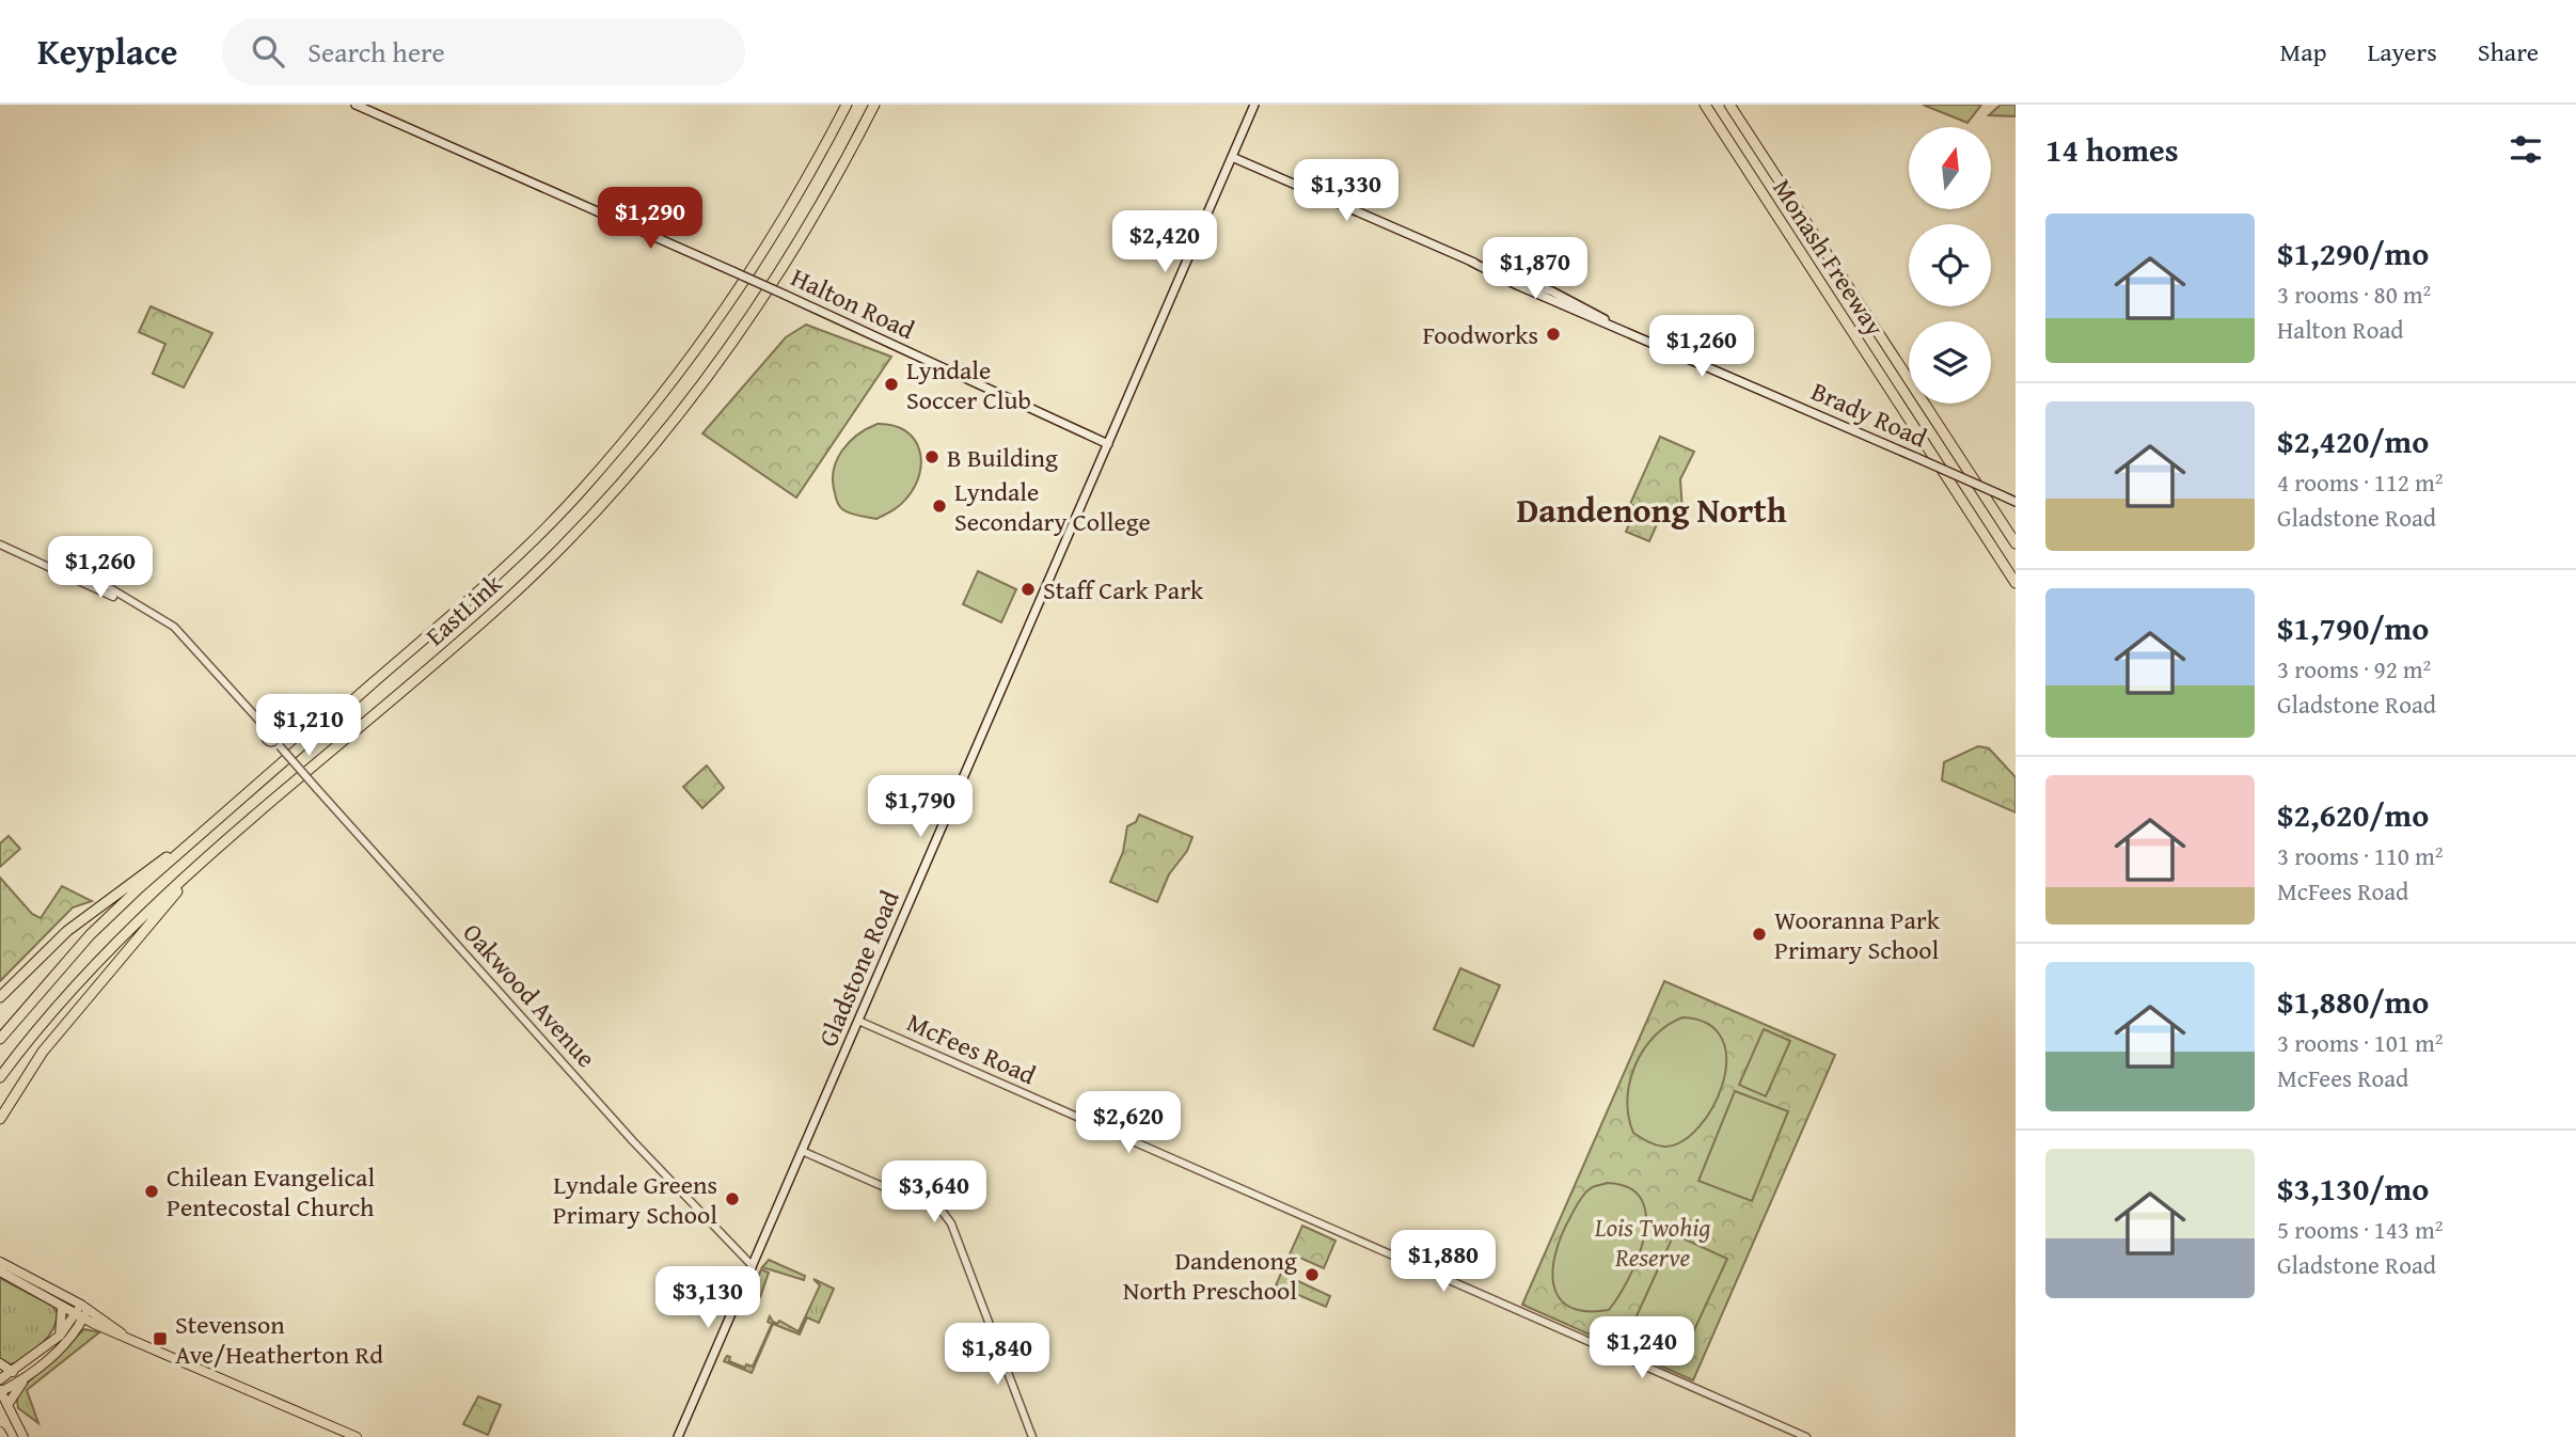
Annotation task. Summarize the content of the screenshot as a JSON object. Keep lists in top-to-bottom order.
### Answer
{
  "streets": {
    "highway": ["Monash Freeway", "EastLink"],
    "main road": ["Halton Road", "Brady Road", "Gladstone Road"],
    "street": ["Oakwood Avenue", "McFees Road"]
  },
  "crossings": [
    ["Halton Road", "Gladstone Road"],
    ["Brady Road", "Gladstone Road"],
    ["Gladstone Road", "Oakwood Avenue"],
    ["Gladstone Road", "McFees Road"]
  ],
  "districts": ["Dandenong North"],
  "parks": ["Lois Twohig Reserve"],
  "places": {
    "other": [
      "Foodworks",
      "Lyndale Soccer Club",
      "B Building",
      "Lyndale Secondary College",
      "Staff Cark Park",
      "Wooranna Park Primary School",
      "Chilean Evangelical Pentecostal Church",
      "Lyndale Greens Primary School",
      "Dandenong North Preschool"
    ],
    "transit": ["Stevenson Ave/Heatherton Rd"]
  },
  "north": "top",
  "page": {
    "header": "Keyplace",
    "search": "Search here",
    "nav": ["Map", "Layers", "Share"],
    "heading": "14 homes",
    "price": [
      "$1,330",
      "$1,290",
      "$2,420",
      "$1,870",
      "$1,260",
      "$1,260",
      "$1,210",
      "$1,790",
      "$2,620",
      "$3,640",
      "$1,880",
      "$3,130",
      "$1,240",
      "$1,840"
    ],
    "list": [
      {
        "name": "$1,290/mo",
        "note": "3 rooms · 80 m² · Halton Road"
      },
      {
        "name": "$2,420/mo",
        "note": "4 rooms · 112 m² · Gladstone Road"
      },
      {
        "name": "$1,790/mo",
        "note": "3 rooms · 92 m² · Gladstone Road"
      },
      {
        "name": "$2,620/mo",
        "note": "3 rooms · 110 m² · McFees Road"
      },
      {
        "name": "$1,880/mo",
        "note": "3 rooms · 101 m² · McFees Road"
      },
      {
        "name": "$3,130/mo",
        "note": "5 rooms · 143 m² · Gladstone Road"
      }
    ]
  }
}
